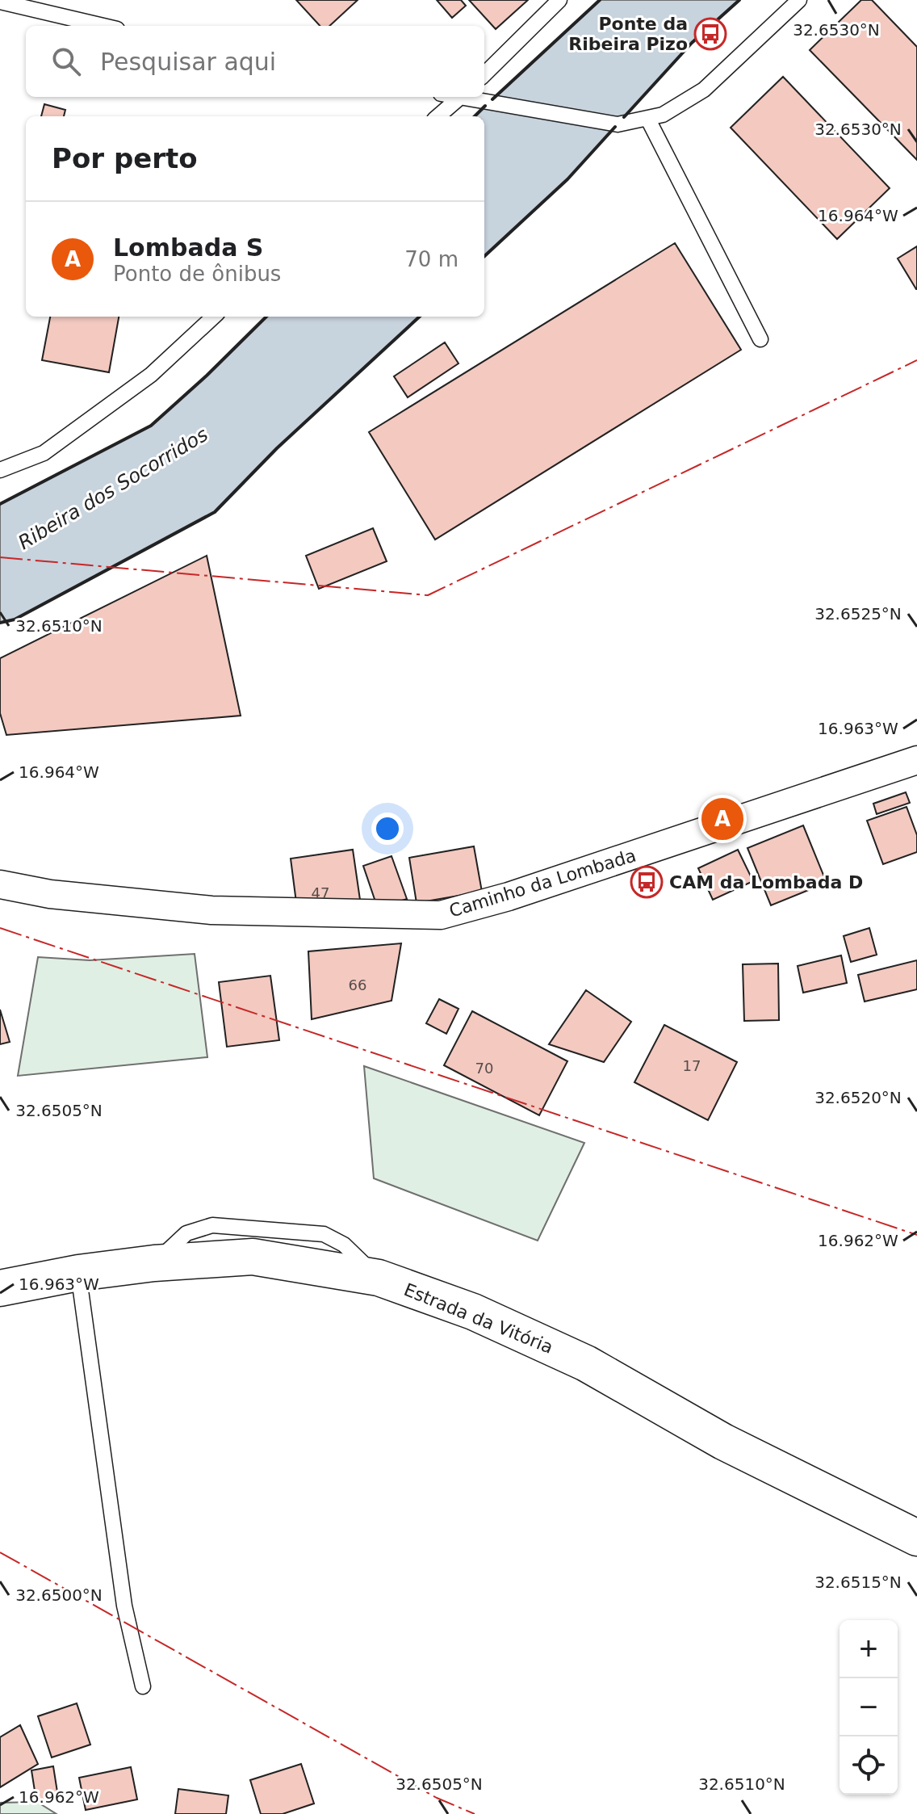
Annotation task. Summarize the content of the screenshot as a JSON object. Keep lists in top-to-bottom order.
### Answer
{
  "streets": {
    "main road": ["Estrada da Vitória"],
    "street": ["Caminho da Lombada"]
  },
  "water": ["Ribeira dos Socorridos"],
  "places": {
    "bus stop": ["Ponte da Ribeira Pizo", "CAM da Lombada D"]
  },
  "house_numbers": [
    "47",
    "66",
    "17",
    "70"
  ],
  "page": {
    "search": "Pesquisar aqui",
    "heading": "Por perto",
    "list": [
      {
        "mark": "A",
        "name": "Lombada S",
        "note": "Ponto de ônibus",
        "value": "70 m"
      }
    ],
    "pins": "A",
    "map_buttons": ["+", "−"]
  },
  "coordinates": [
    "32.6530°N",
    "16.964°W",
    "32.6525°N",
    "32.6510°N",
    "16.963°W",
    "32.6520°N",
    "32.6505°N",
    "16.962°W",
    "32.6515°N",
    "32.6500°N"
  ]
}
